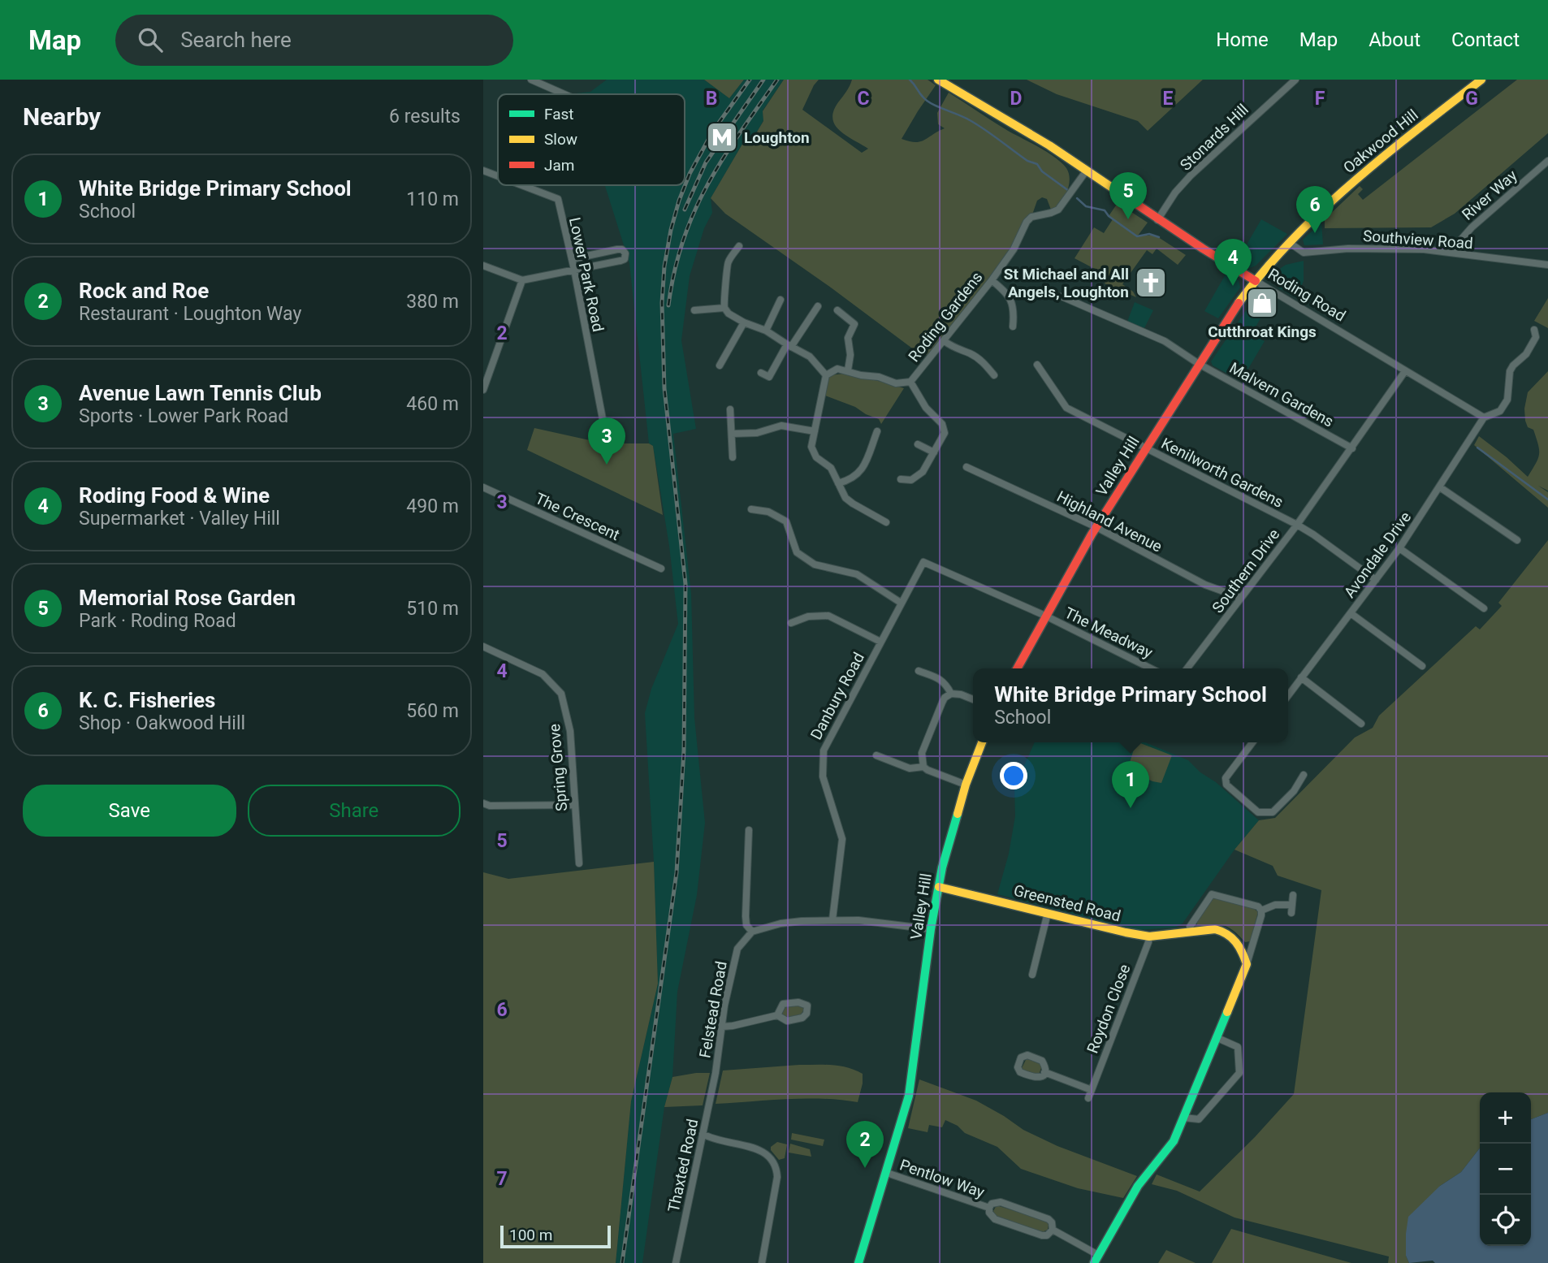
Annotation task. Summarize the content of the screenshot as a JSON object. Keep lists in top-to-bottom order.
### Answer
{
  "streets": {
    "street": [
      "Stonards Hill",
      "Oakwood Hill",
      "River Way",
      "Southview Road",
      "Lower Park Road",
      "Roding Road",
      "Roding Gardens",
      "Malvern Gardens",
      "Valley Hill",
      "Kenilworth Gardens",
      "The Crescent",
      "Highland Avenue",
      "Avondale Drive",
      "Southern Drive",
      "The Meadway",
      "Danbury Road",
      "Spring Grove",
      "Greensted Road",
      "Roydon Close",
      "Felstead Road",
      "Thaxted Road",
      "Pentlow Way"
    ]
  },
  "crossings": [
    ["Stonards Hill", "Roding Road"],
    ["Oakwood Hill", "Southview Road"],
    ["Oakwood Hill", "Roding Road"],
    ["Oakwood Hill", "Valley Hill"],
    ["River Way", "Southview Road"],
    ["Roding Road", "Roding Gardens"],
    ["Roding Road", "Valley Hill"],
    ["Roding Road", "Avondale Drive"],
    ["Roding Road", "Southern Drive"],
    ["Malvern Gardens", "Valley Hill"],
    ["Malvern Gardens", "Southern Drive"],
    ["Valley Hill", "Kenilworth Gardens"],
    ["Valley Hill", "Highland Avenue"],
    ["Valley Hill", "The Meadway"],
    ["Valley Hill", "Greensted Road"],
    ["Valley Hill", "Pentlow Way"],
    ["Kenilworth Gardens", "Avondale Drive"],
    ["Kenilworth Gardens", "Southern Drive"],
    ["Highland Avenue", "Southern Drive"],
    ["The Meadway", "Danbury Road"],
    ["Greensted Road", "Roydon Close"],
    ["Felstead Road", "Thaxted Road"]
  ],
  "places": {
    "metro station": ["Loughton"],
    "church": ["St Michael and All Angels, Loughton"],
    "shop": ["Cutthroat Kings"]
  },
  "legend": ["Fast", "Slow", "Jam"],
  "scale_bar": "100 m",
  "page": {
    "header": "Map",
    "search": "Search here",
    "nav": [
      "Home",
      "Map",
      "About",
      "Contact"
    ],
    "heading": ["Nearby", "6 results"],
    "list": [
      {
        "mark": "1",
        "name": "White Bridge Primary School",
        "note": "School",
        "value": "110 m"
      },
      {
        "mark": "2",
        "name": "Rock and Roe",
        "note": "Restaurant · Loughton Way",
        "value": "380 m"
      },
      {
        "mark": "3",
        "name": "Avenue Lawn Tennis Club",
        "note": "Sports · Lower Park Road",
        "value": "460 m"
      },
      {
        "mark": "4",
        "name": "Roding Food & Wine",
        "note": "Supermarket · Valley Hill",
        "value": "490 m"
      },
      {
        "mark": "5",
        "name": "Memorial Rose Garden",
        "note": "Park · Roding Road",
        "value": "510 m"
      },
      {
        "mark": "6",
        "name": "K. C. Fisheries",
        "note": "Shop · Oakwood Hill",
        "value": "560 m"
      }
    ],
    "pins": [
      "5",
      "6",
      "4",
      "3",
      "1",
      "2"
    ],
    "popup": ["White Bridge Primary School", "School"],
    "buttons": ["Save", "Share"],
    "map_buttons": ["+", "−"],
    "scale": "100 m"
  },
  "grid": {
    "columns": [
      "B",
      "C",
      "D",
      "E",
      "F",
      "G"
    ],
    "rows": [
      "2",
      "3",
      "4",
      "5",
      "6",
      "7"
    ]
  }
}
